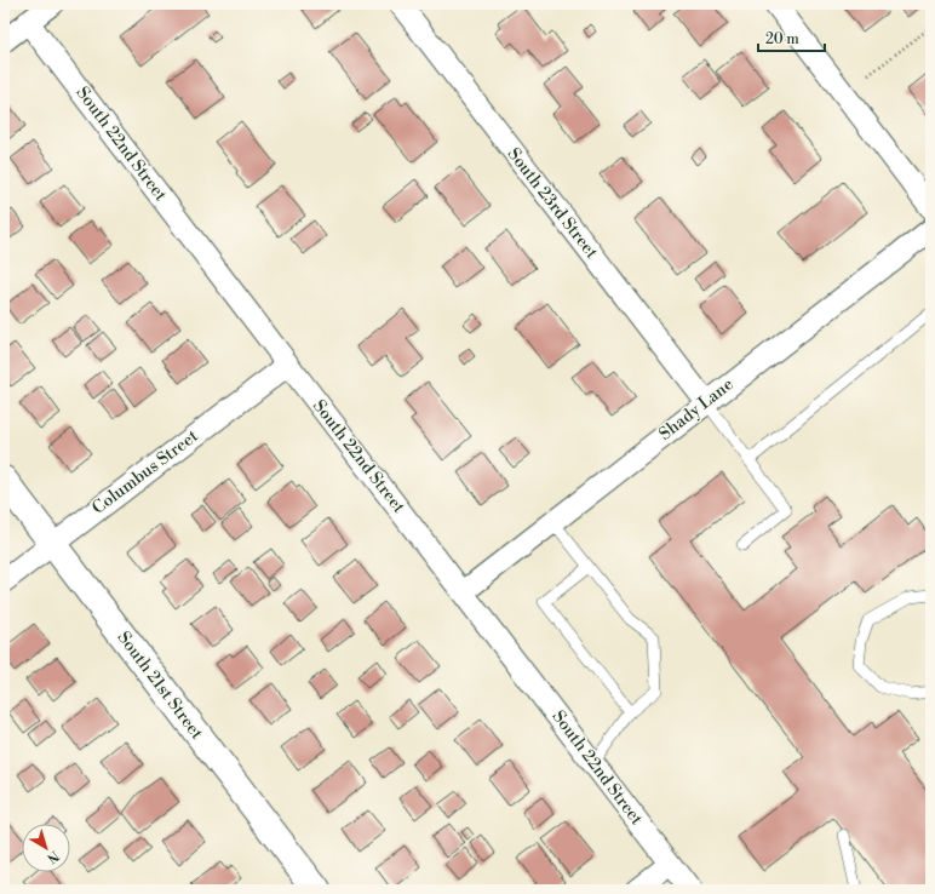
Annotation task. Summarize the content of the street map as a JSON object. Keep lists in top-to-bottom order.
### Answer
{
  "streets": {
    "street": [
      "South 22nd Street",
      "South 23rd Street",
      "Shady Lane",
      "Columbus Street",
      "South 21st Street"
    ]
  },
  "crossings": [
    ["South 22nd Street", "Shady Lane"],
    ["South 22nd Street", "Columbus Street"],
    ["South 23rd Street", "Shady Lane"],
    ["Columbus Street", "South 21st Street"]
  ],
  "scale_bar": "20 m",
  "north": "bottom right"
}
